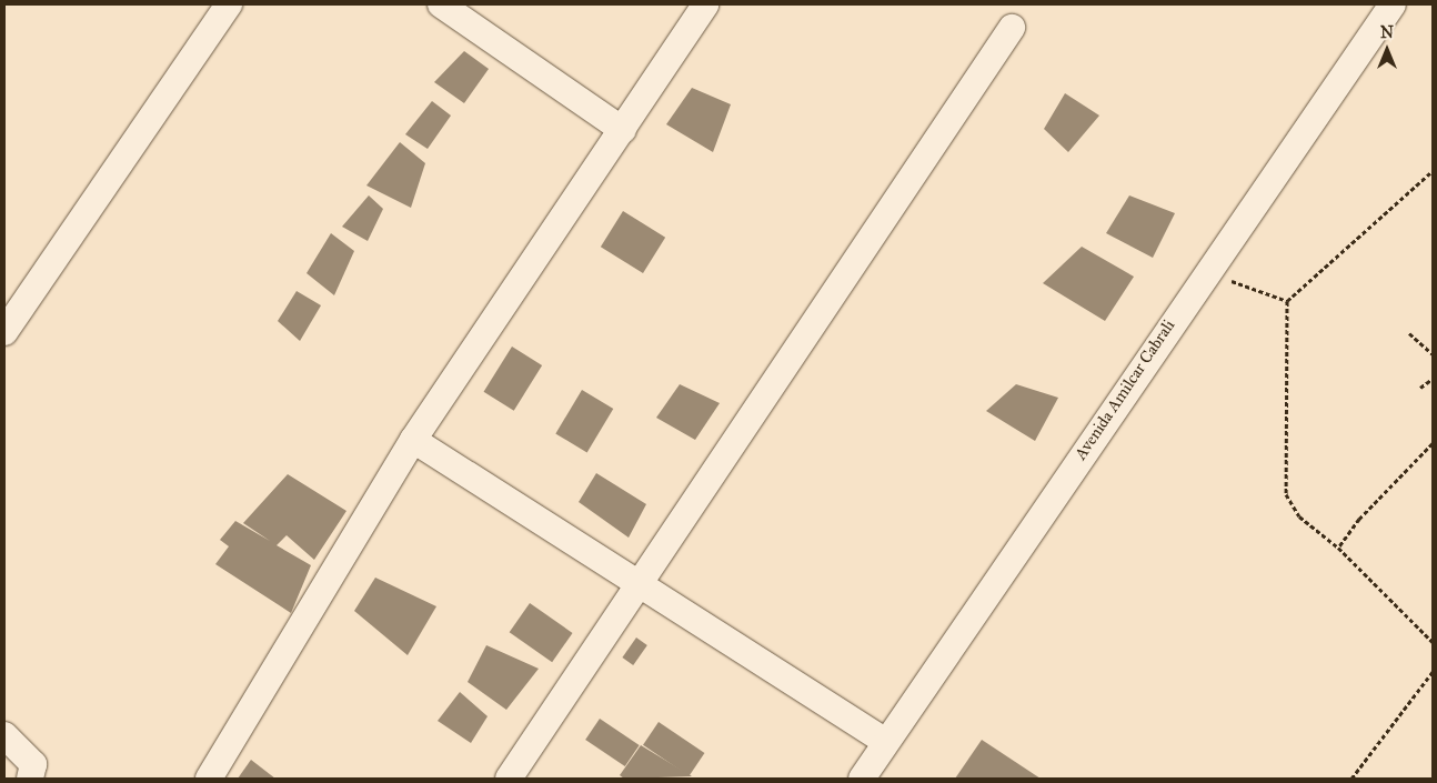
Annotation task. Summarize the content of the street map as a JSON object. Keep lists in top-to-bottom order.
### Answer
{
  "streets": {
    "street": ["Avenida Amilcar Cabrali"]
  },
  "north": "top"
}
